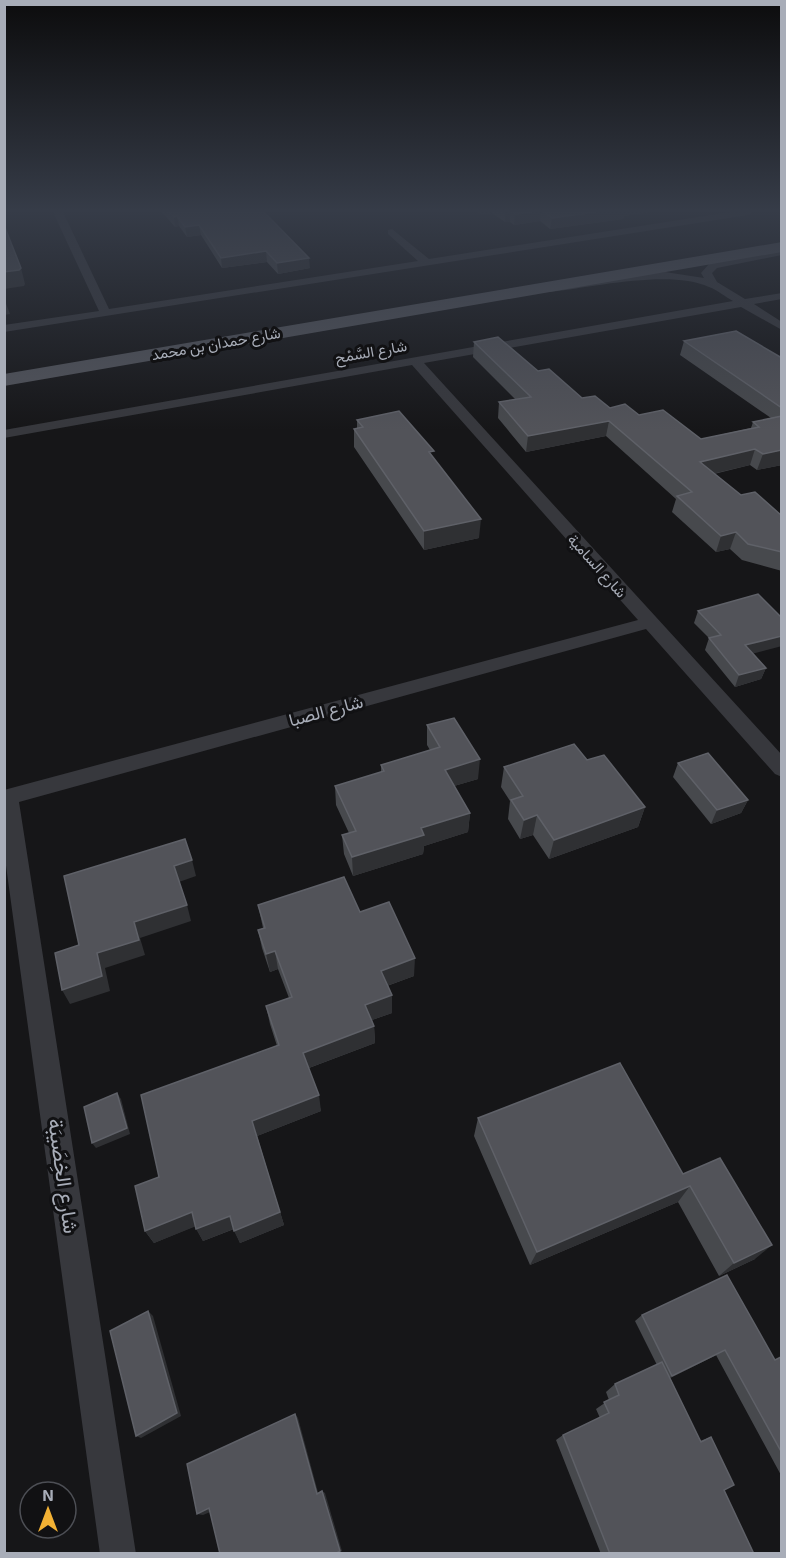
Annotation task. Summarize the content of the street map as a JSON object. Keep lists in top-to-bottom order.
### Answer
{
  "streets": {
    "main road": ["شارع حمدان بن محمد"],
    "street": [
      "شارع السَّمْح",
      "شارع السامية",
      "شارع الصبا",
      "شارع الخِصَيبَة"
    ]
  },
  "crossings": [
    ["شارع السَّمْح", "شارع السامية"],
    ["شارع السامية", "شارع الصبا"],
    ["شارع الصبا", "شارع الخِصَيبَة"]
  ],
  "north": "top"
}
